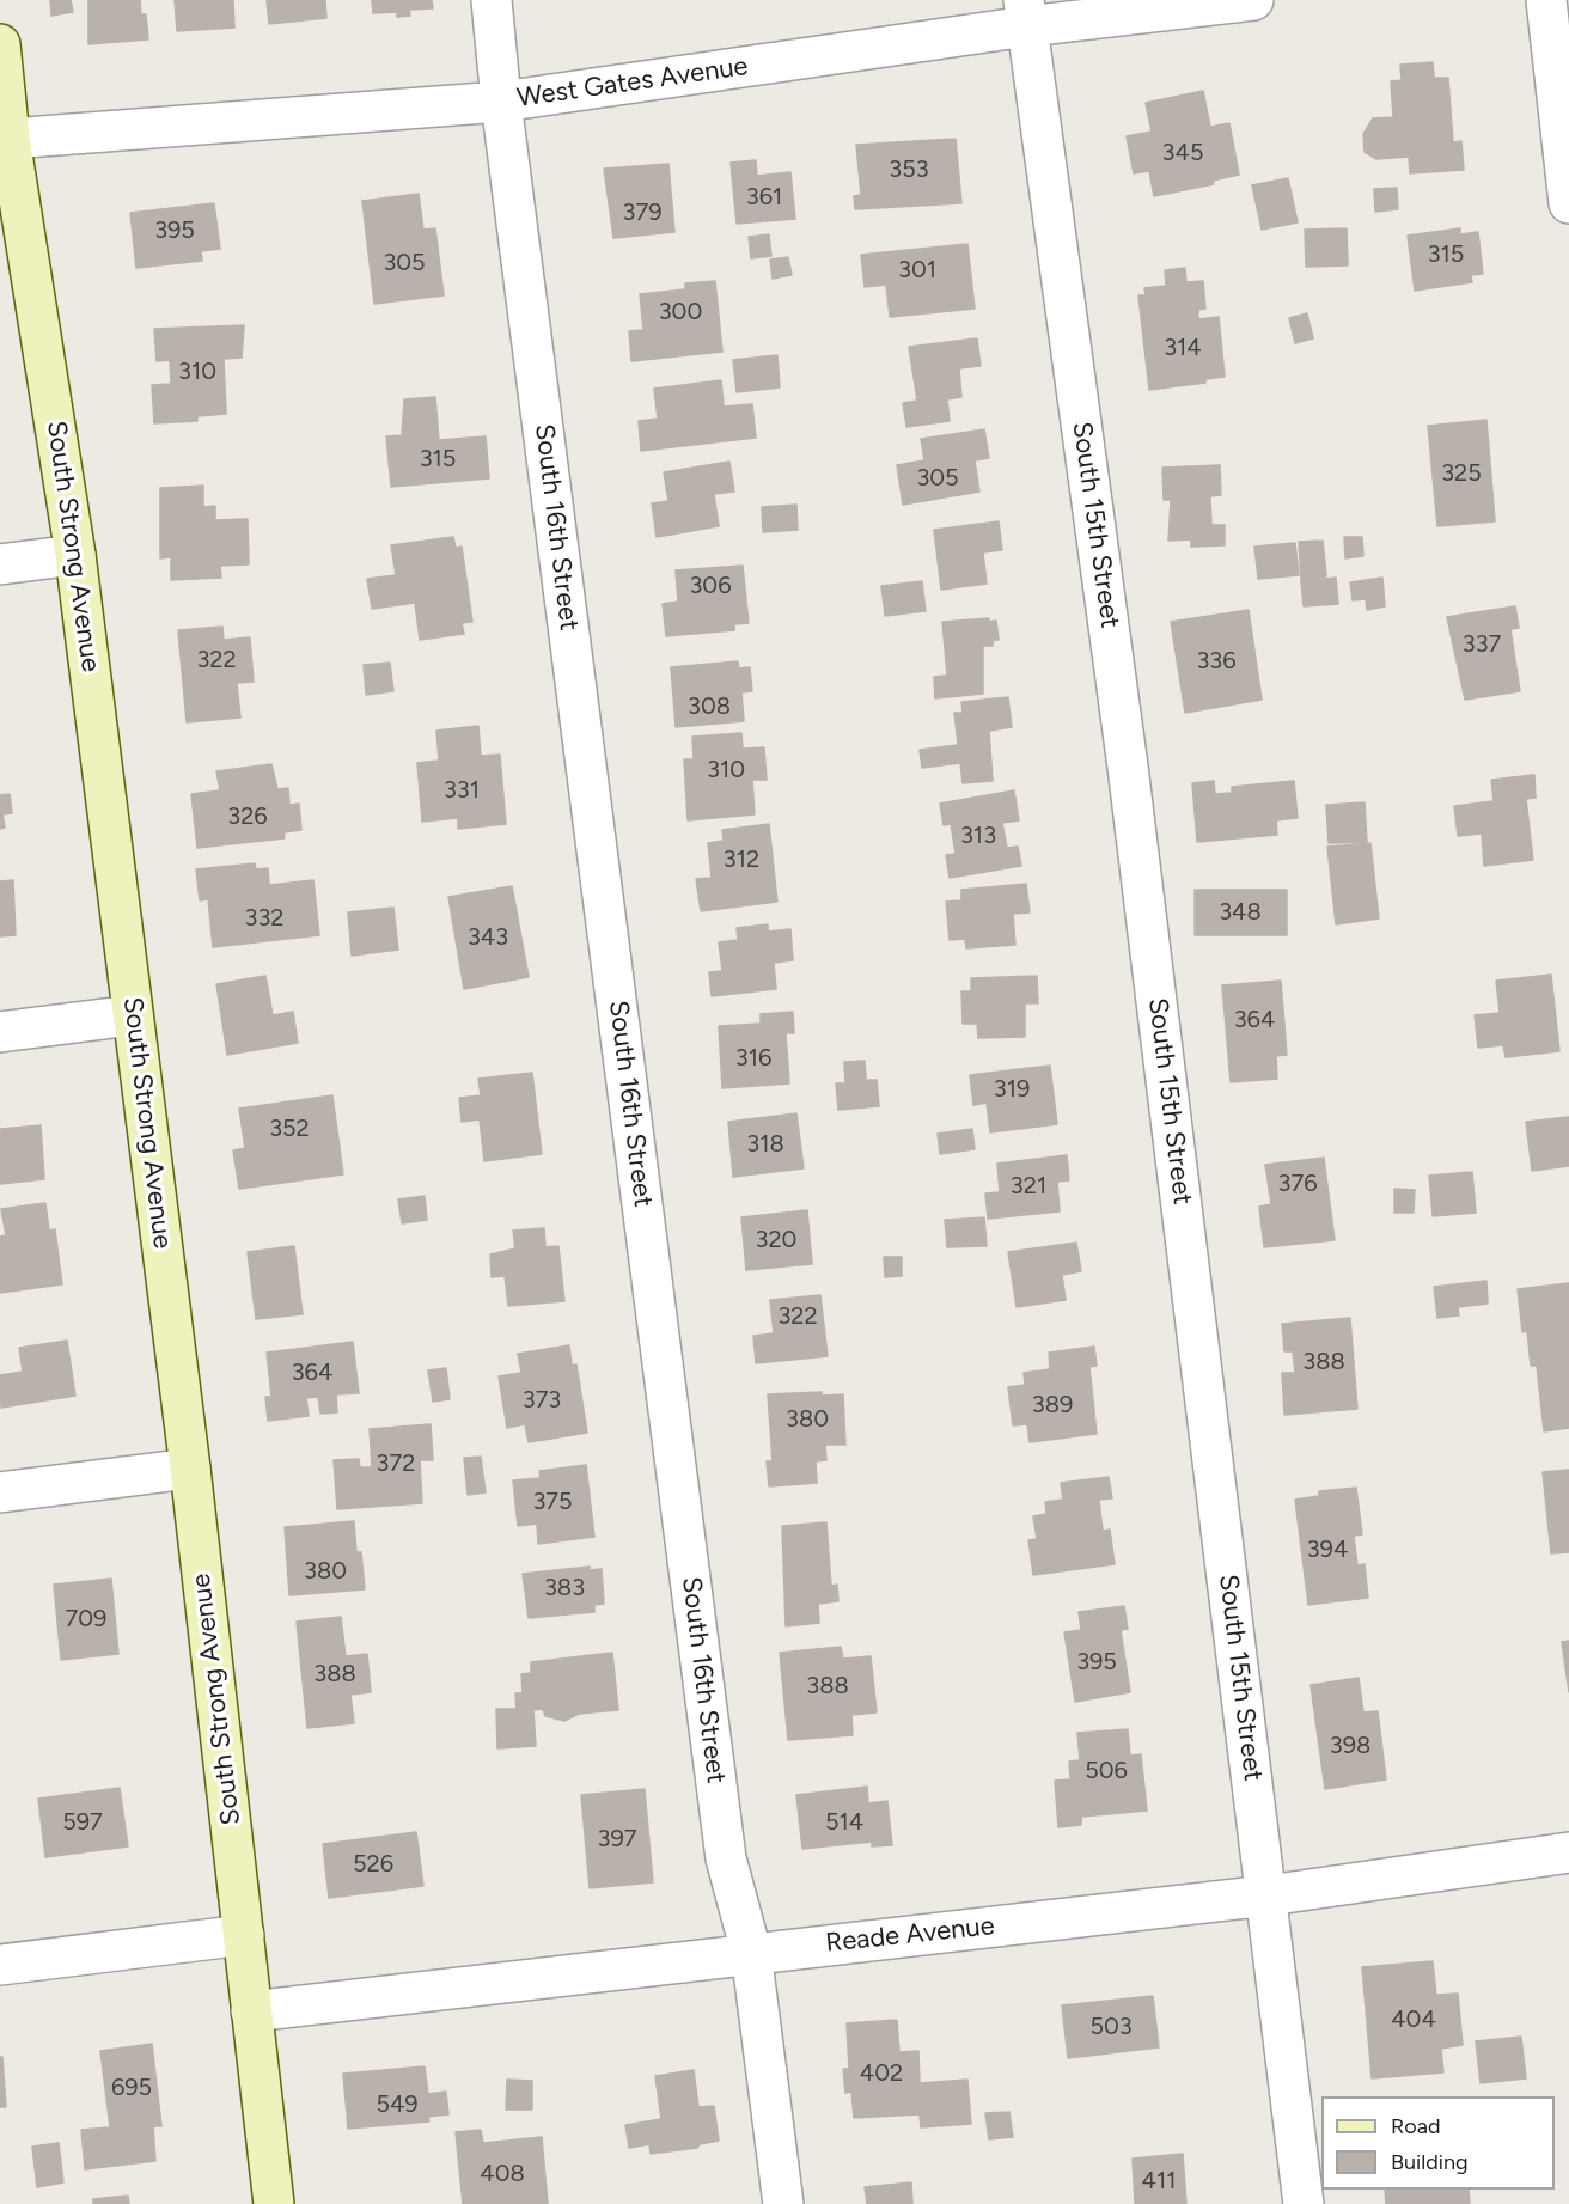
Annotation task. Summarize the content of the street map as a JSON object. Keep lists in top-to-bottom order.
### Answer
{
  "streets": {
    "street": [
      "West Gates Avenue",
      "South 15th Street",
      "South 16th Street",
      "South Strong Avenue",
      "Reade Avenue"
    ]
  },
  "crossings": [
    ["West Gates Avenue", "South 15th Street"],
    ["West Gates Avenue", "South 16th Street"],
    ["West Gates Avenue", "South Strong Avenue"],
    ["South 15th Street", "Reade Avenue"],
    ["South 16th Street", "Reade Avenue"],
    ["South Strong Avenue", "Reade Avenue"]
  ],
  "house_numbers": [
    "345",
    "353",
    "361",
    "379",
    "395",
    "315",
    "305",
    "301",
    "300",
    "314",
    "310",
    "315",
    "325",
    "305",
    "306",
    "337",
    "322",
    "336",
    "308",
    "310",
    "331",
    "326",
    "313",
    "312",
    "348",
    "332",
    "343",
    "364",
    "316",
    "319",
    "352",
    "318",
    "376",
    "321",
    "320",
    "322",
    "388",
    "364",
    "373",
    "389",
    "380",
    "372",
    "375",
    "394",
    "380",
    "383",
    "709",
    "395",
    "388",
    "388",
    "398",
    "506",
    "597",
    "514",
    "397",
    "526",
    "404",
    "503",
    "402",
    "695",
    "549",
    "408",
    "411"
  ],
  "legend": ["Road", "Building"]
}
